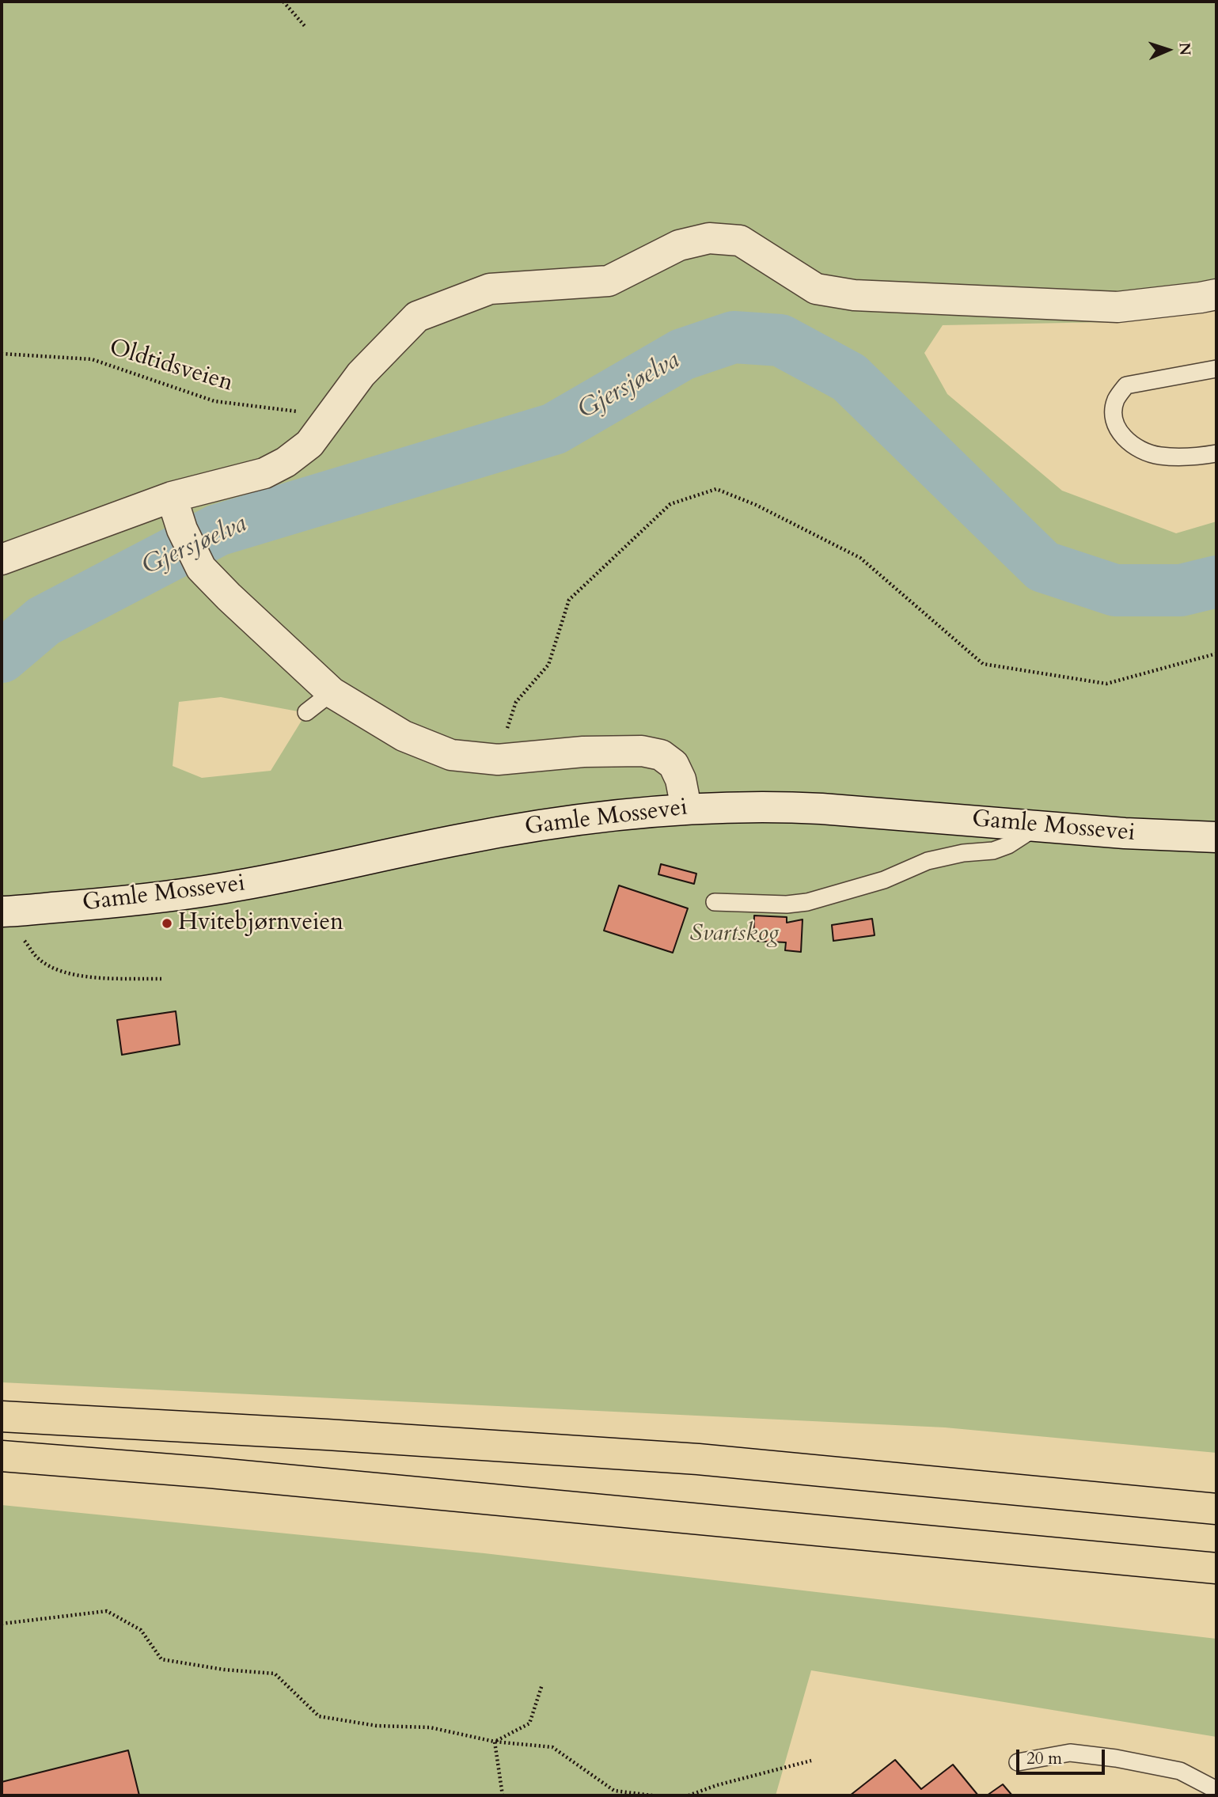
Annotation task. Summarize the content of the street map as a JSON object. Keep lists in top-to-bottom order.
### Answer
{
  "streets": {
    "street": ["Gamle Mossevei"],
    "path": ["Oldtidsveien"]
  },
  "water": ["Gjersjøelva"],
  "parks": ["Svartskog"],
  "places": ["Hvitebjørnveien"],
  "scale_bar": "20 m",
  "north": "right"
}
